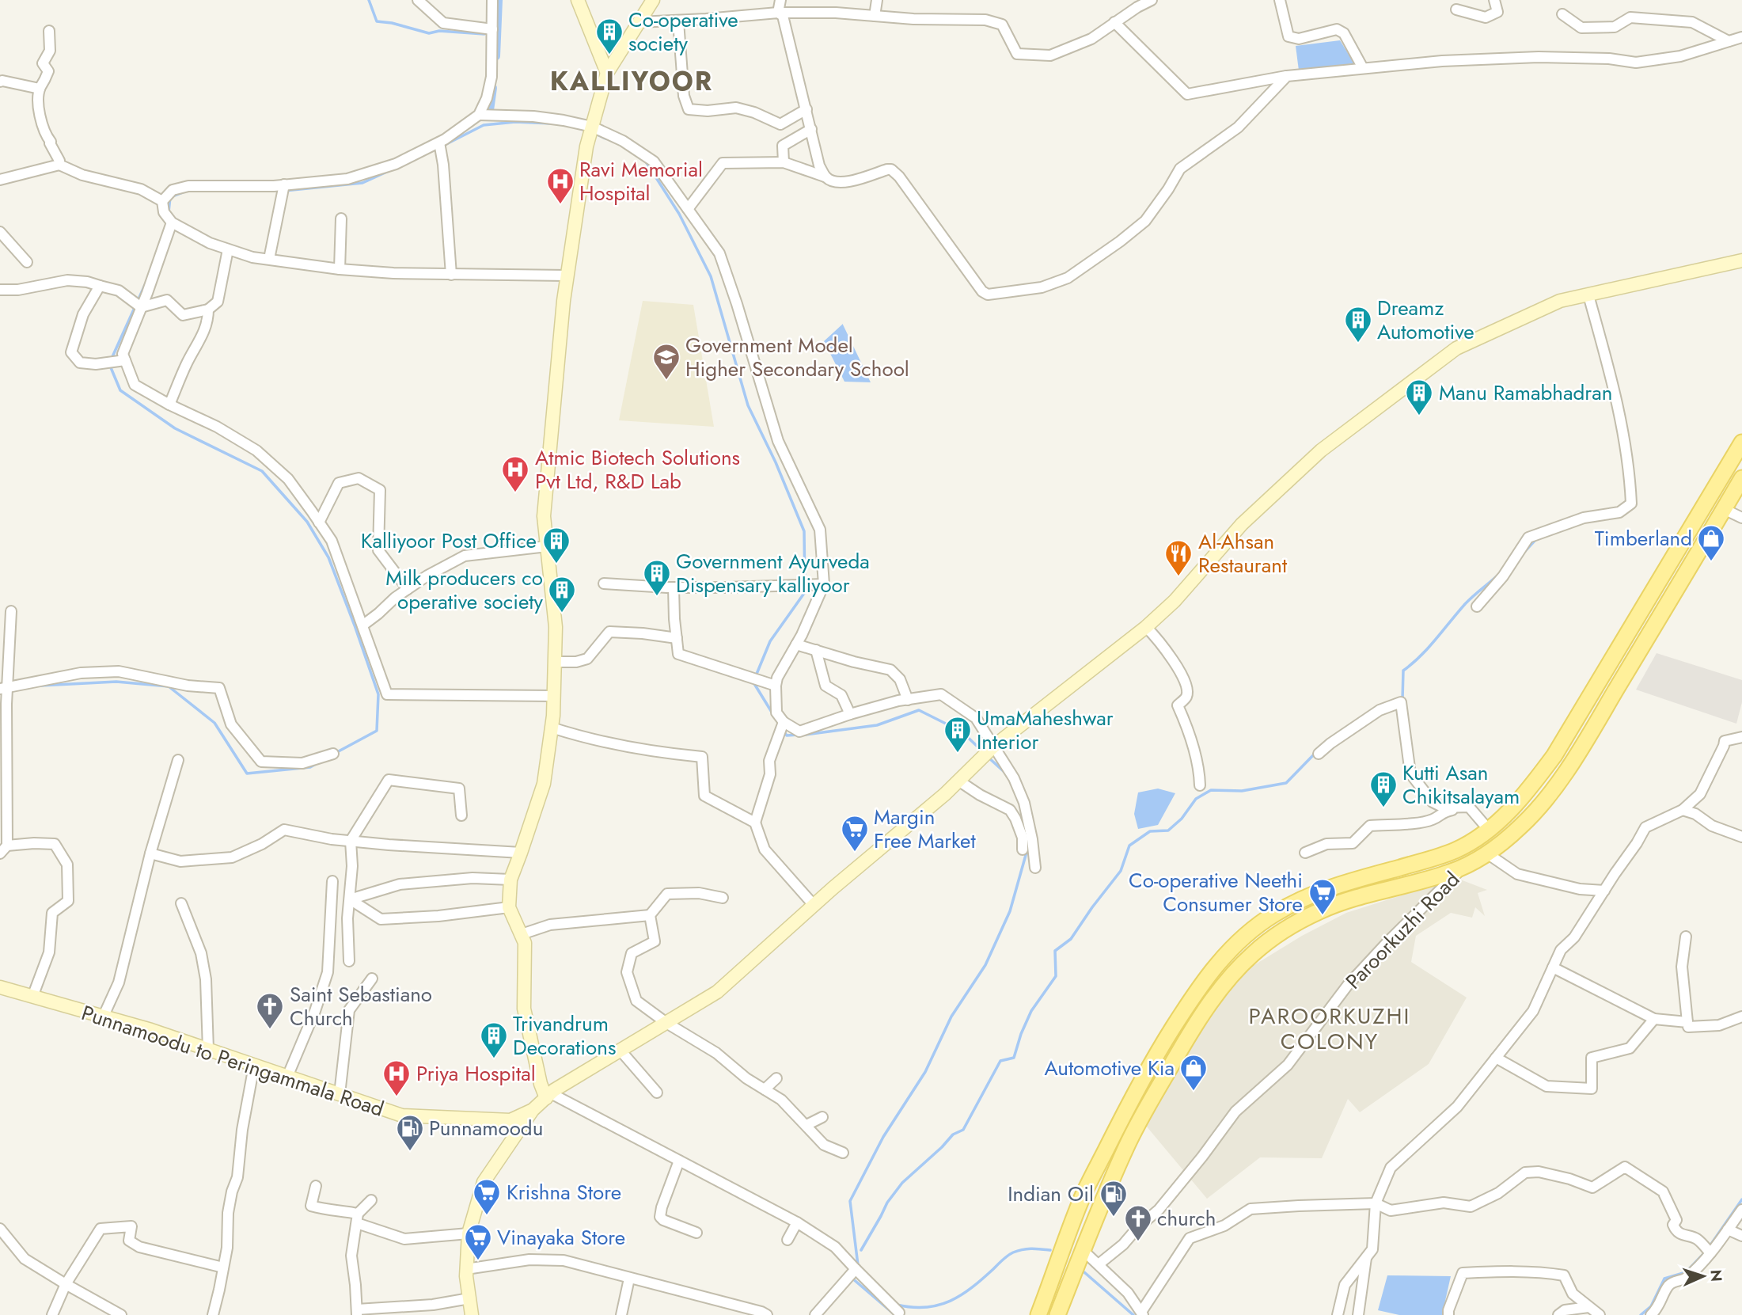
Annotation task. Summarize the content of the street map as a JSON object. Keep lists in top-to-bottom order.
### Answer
{
  "streets": {
    "main road": ["Punnamoodu to Peringammala Road"],
    "street": ["Paroorkuzhi Road"]
  },
  "districts": ["KALLIYOOR", "PAROORKUZHI COLONY"],
  "places": {
    "building": [
      "Co-operative society",
      "Dreamz Automotive",
      "Manu Ramabhadran",
      "Kalliyoor Post Office",
      "Government Ayurveda Dispensary kalliyoor",
      "Milk producers co operative society",
      "UmaMaheshwar Interior",
      "Kutti Asan Chikitsalayam",
      "Trivandrum Decorations"
    ],
    "hospital": ["Ravi Memorial Hospital", "Atmic Biotech Solutions Pvt Ltd, R&D Lab", "Priya Hospital"],
    "school or university": ["Government Model Higher Secondary School"],
    "shop": ["Timberland", "Automotive Kia"],
    "restaurant": ["Al-Ahsan Restaurant"],
    "supermarket": [
      "Margin Free Market",
      "Co-operative Neethi Consumer Store",
      "Krishna Store",
      "Vinayaka Store"
    ],
    "church": ["Saint Sebastiano Church", "church"],
    "fuel station": ["Punnamoodu", "Indian Oil"]
  },
  "north": "right"
}
